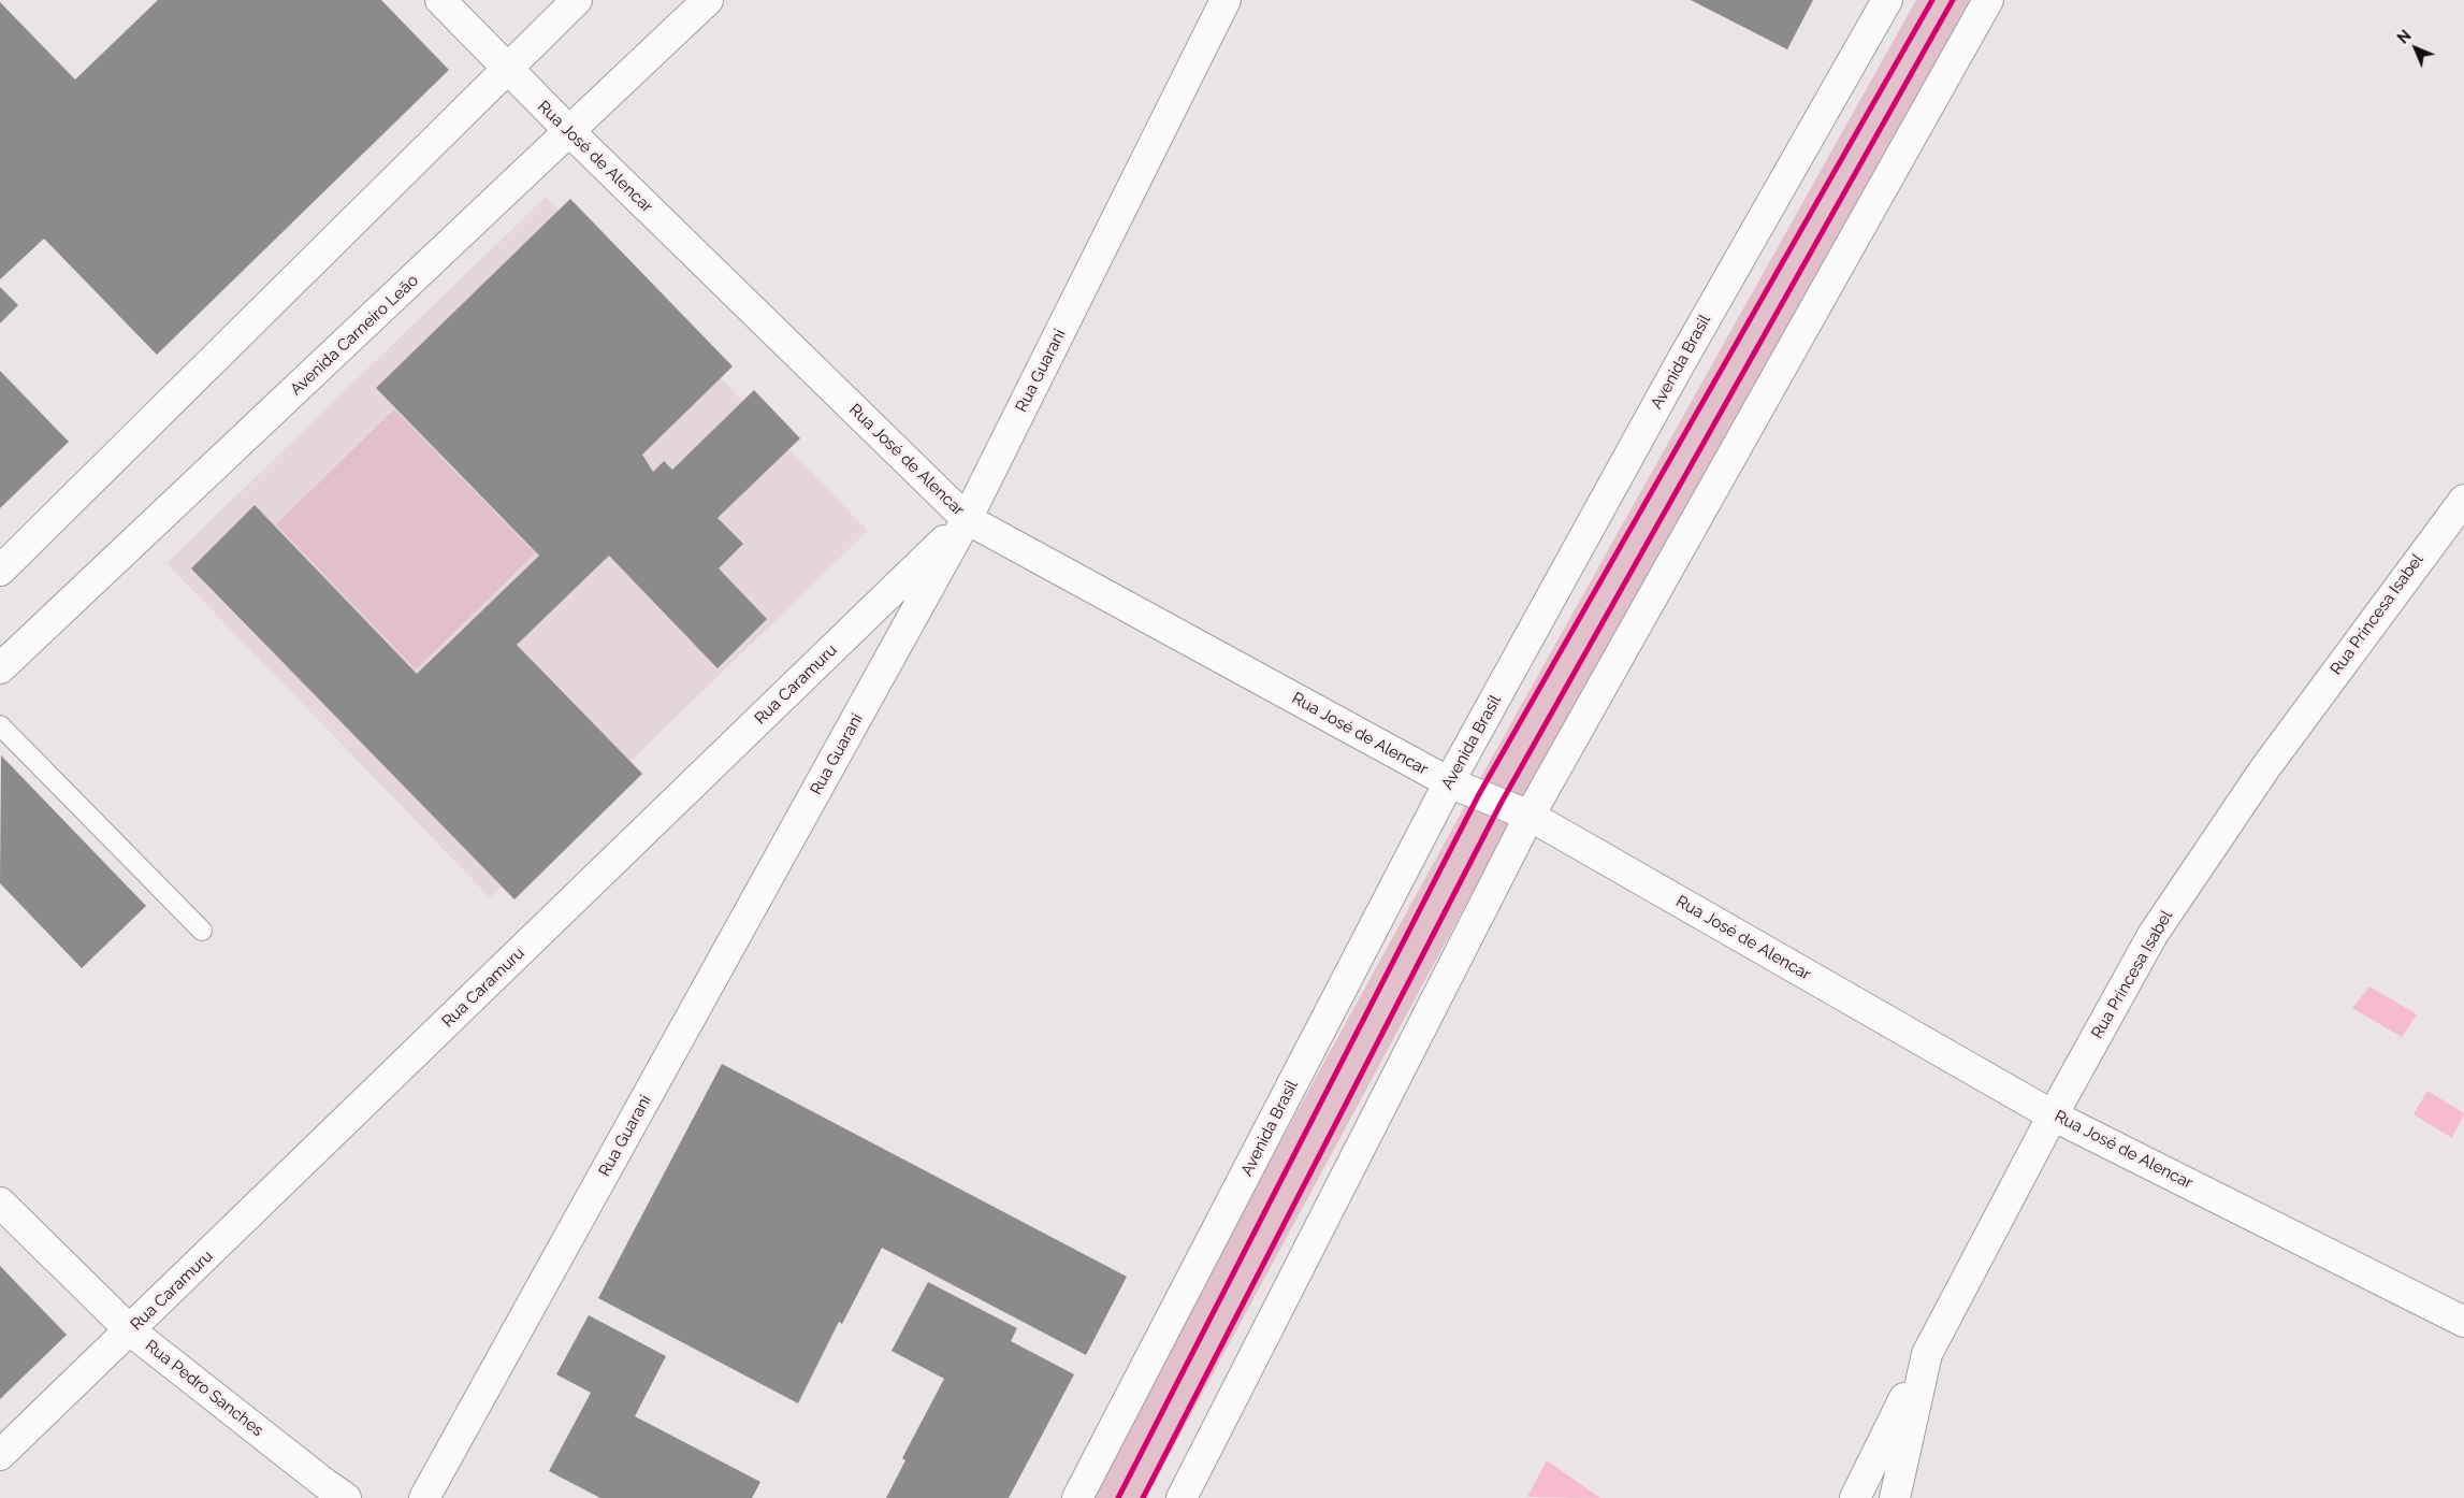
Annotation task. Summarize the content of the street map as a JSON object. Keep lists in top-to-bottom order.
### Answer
{
  "streets": {
    "street": [
      "Rua José de Alencar",
      "Avenida Carneiro Leão",
      "Avenida Brasil",
      "Rua Guarani",
      "Rua Princesa Isabel",
      "Rua Caramuru",
      "Rua Pedro Sanches"
    ]
  },
  "crossings": [
    ["Rua José de Alencar", "Avenida Carneiro Leão"],
    ["Rua José de Alencar", "Avenida Brasil"],
    ["Rua José de Alencar", "Rua Guarani"],
    ["Rua José de Alencar", "Rua Princesa Isabel"],
    ["Rua José de Alencar", "Rua Caramuru"],
    ["Rua Guarani", "Rua Caramuru"],
    ["Rua Caramuru", "Rua Pedro Sanches"]
  ],
  "north": "top left"
}
